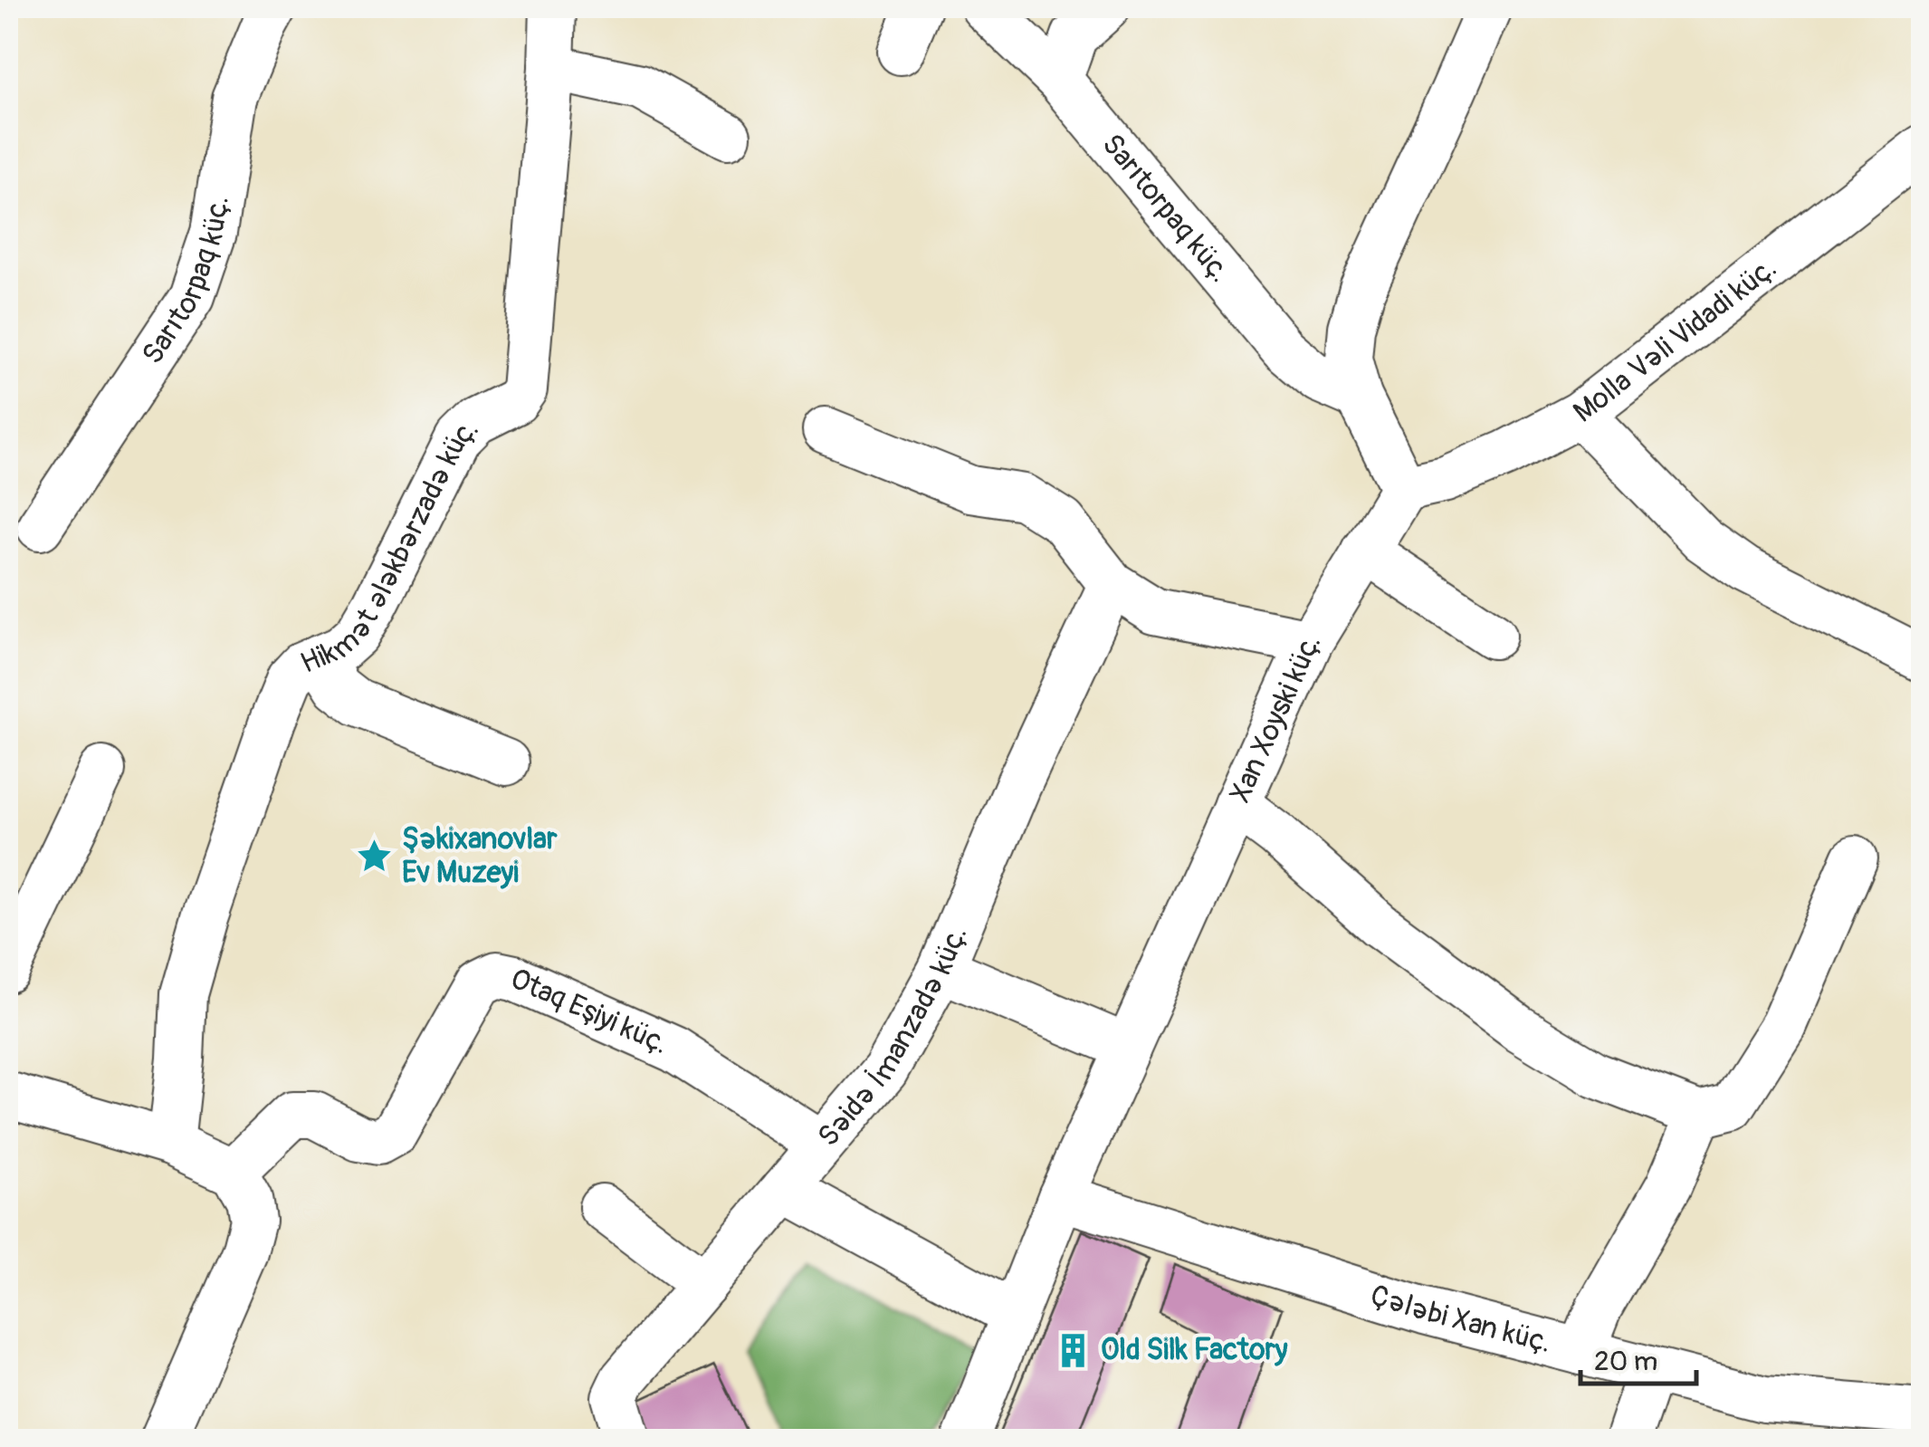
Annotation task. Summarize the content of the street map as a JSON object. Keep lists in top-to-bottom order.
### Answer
{
  "streets": {
    "street": [
      "Sarıtorpaq küç.",
      "Molla Vəli Vidadi küç.",
      "Hikmət Ələkbərzadə küç.",
      "Xan Xoyski küç.",
      "Otaq Eşiyi küç.",
      "Səidə İmanzadə küç.",
      "Çələbi Xan küç."
    ]
  },
  "crossings": [
    ["Molla Vəli Vidadi küç.", "Xan Xoyski küç."],
    ["Xan Xoyski küç.", "Çələbi Xan küç."],
    ["Otaq Eşiyi küç.", "Səidə İmanzadə küç."]
  ],
  "places": {
    "place": ["Şəkixanovlar Ev Muzeyi"],
    "building": ["Old Silk Factory"]
  },
  "scale_bar": "20 m"
}
